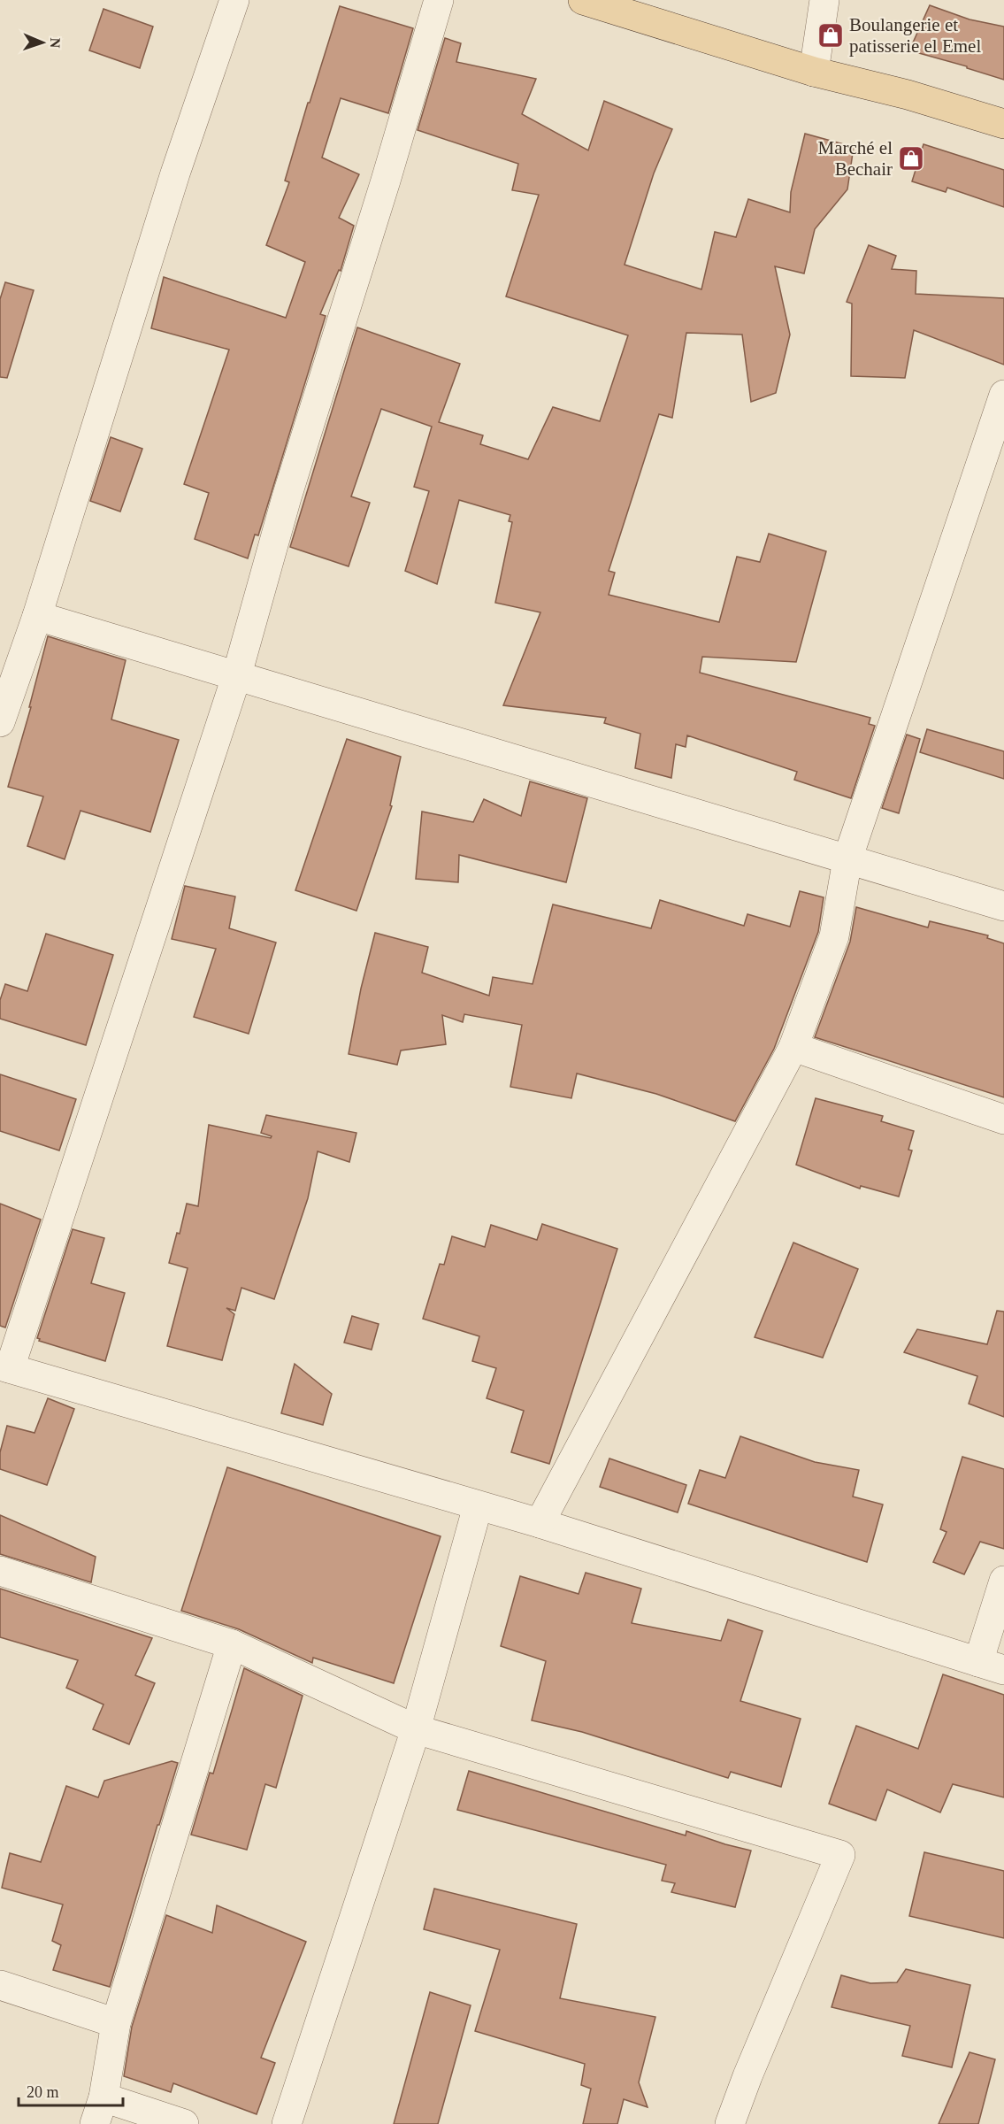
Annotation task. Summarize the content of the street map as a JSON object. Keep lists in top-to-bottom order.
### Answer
{
  "places": {
    "shop": ["Boulangerie et patisserie el Emel", "Marché el Bechair"]
  },
  "scale_bar": "20 m",
  "north": "right"
}
